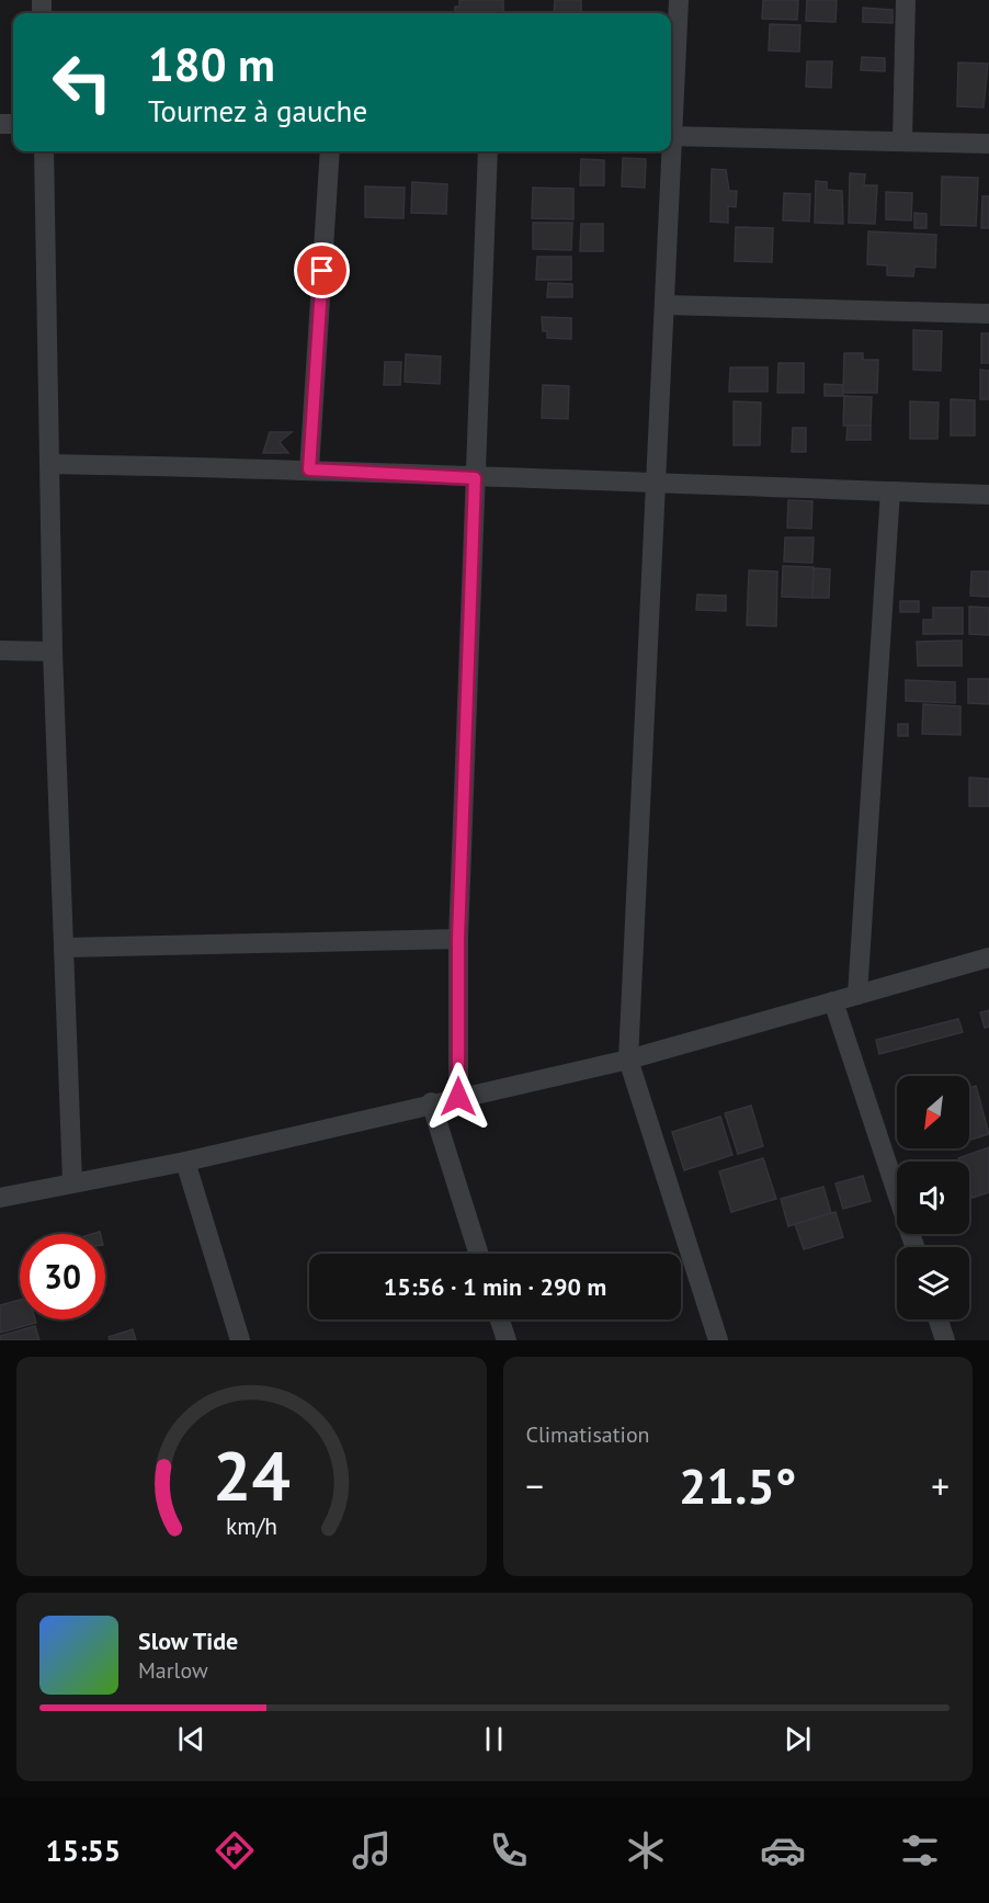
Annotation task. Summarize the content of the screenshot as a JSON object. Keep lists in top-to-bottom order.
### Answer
{
  "north": "bottom left",
  "page": {
    "turn": ["180 m", "Tournez à gauche"],
    "limit": "30",
    "trip": "15:56 · 1 min · 290 m",
    "tile": "Climatisation",
    "heat": ["−", "21.5°", "+"],
    "song": ["Slow Tide", "Marlow"],
    "tabs": "15:55",
    "gauge": ["24", "km/h"]
  }
}
